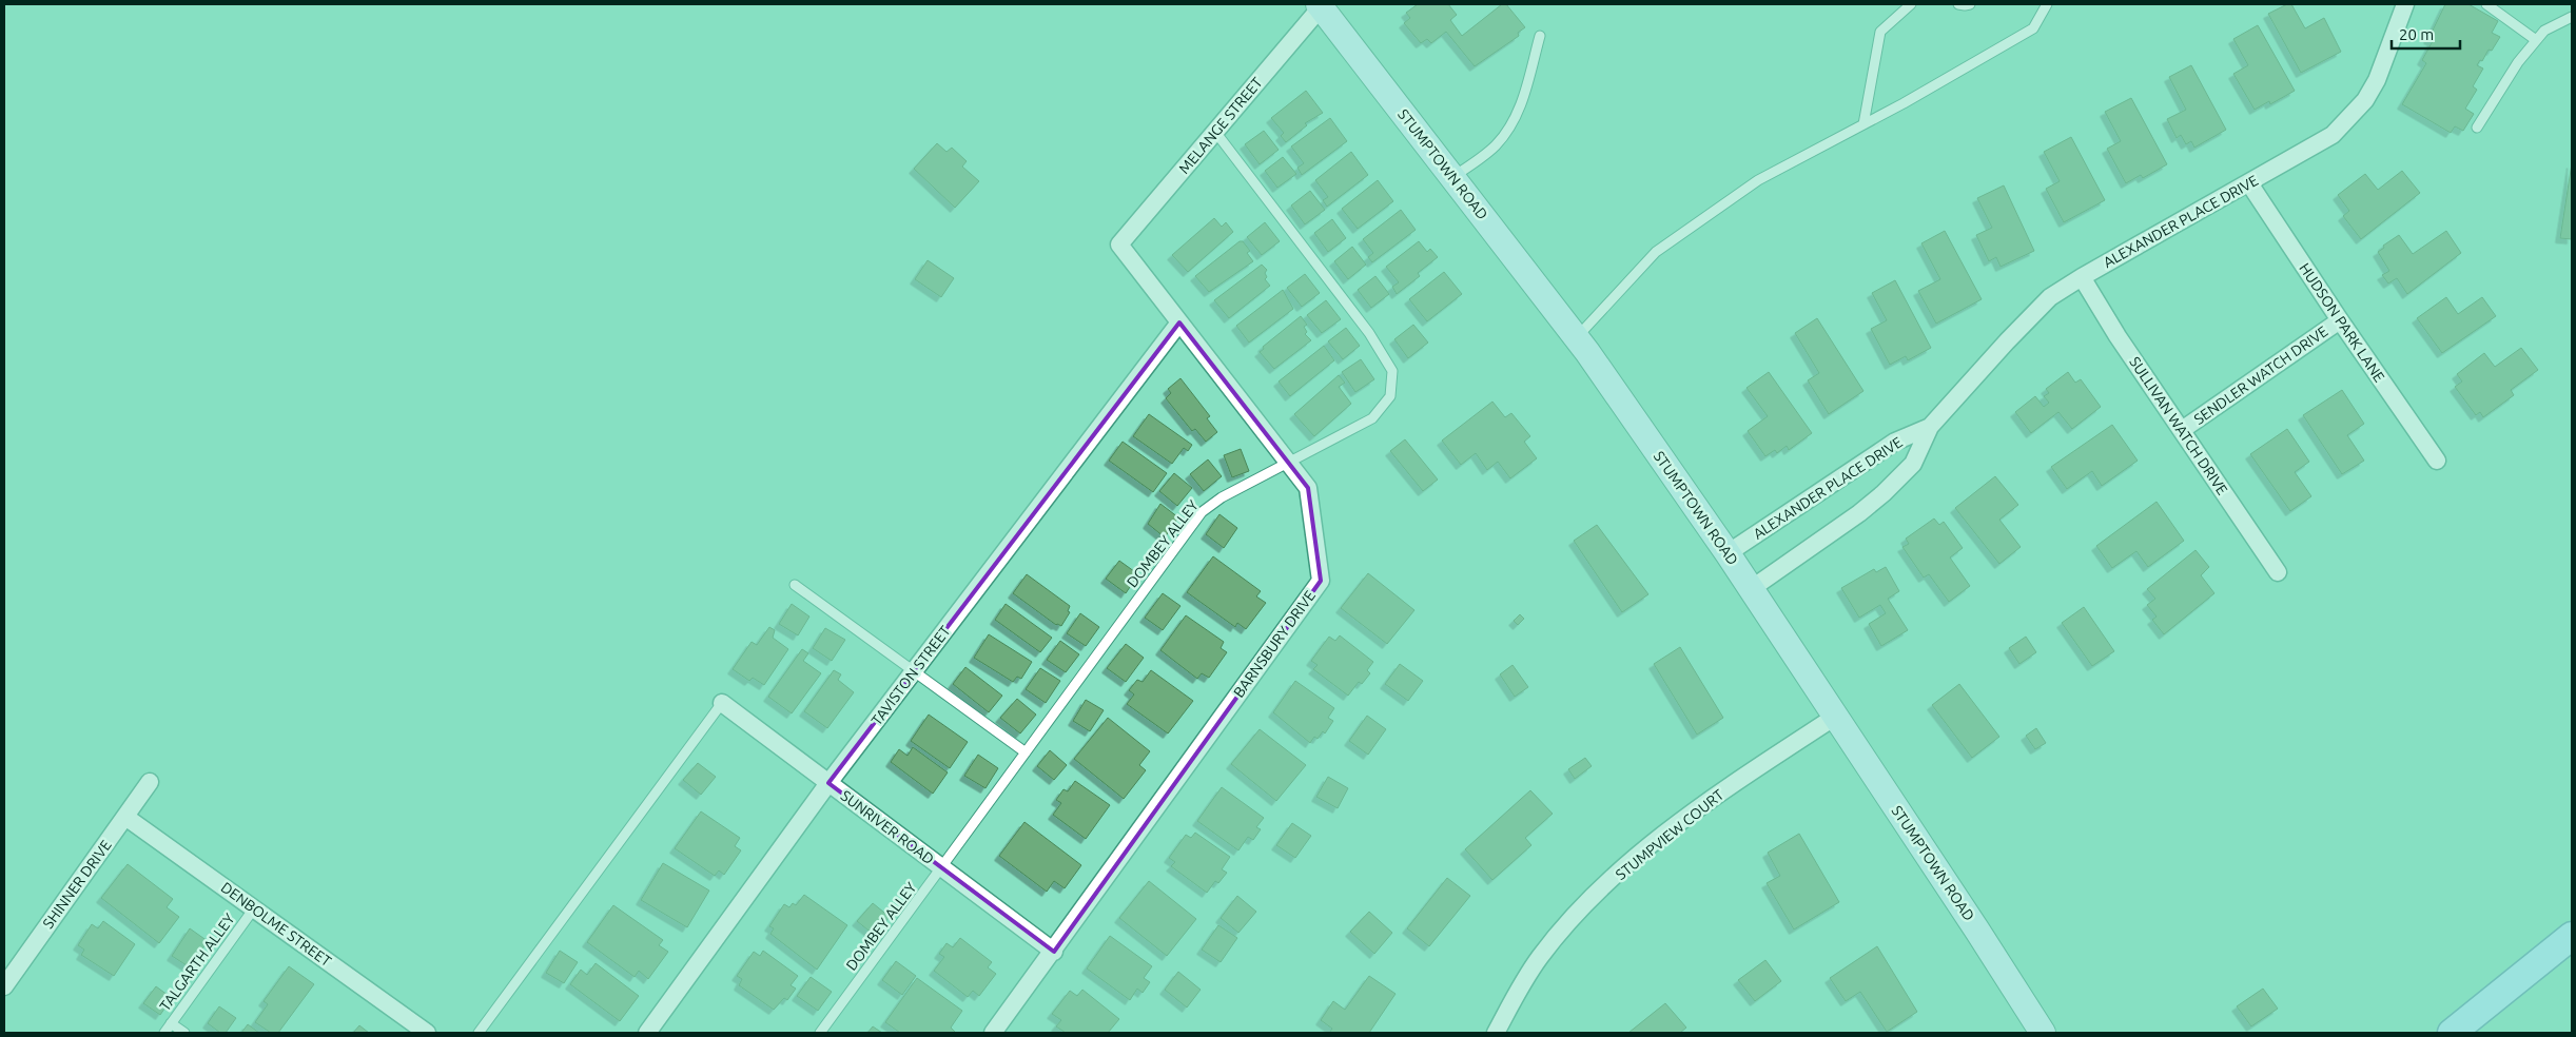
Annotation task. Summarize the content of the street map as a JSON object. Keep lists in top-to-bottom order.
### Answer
{
  "streets": {
    "street": [
      "MELANGE STREET",
      "STUMPTOWN ROAD",
      "ALEXANDER PLACE DRIVE",
      "HUDSON PARK LANE",
      "SENDLER WATCH DRIVE",
      "SULLIVAN WATCH DRIVE",
      "BARNSBURY DRIVE",
      "TAVISTON STREET",
      "SUNRIVER ROAD",
      "STUMPVIEW COURT",
      "SHINNER DRIVE",
      "DENBOLME STREET"
    ],
    "lane": ["DOMBEY ALLEY", "TALGARTH ALLEY"]
  },
  "crossings": [
    ["MELANGE STREET", "STUMPTOWN ROAD"],
    ["MELANGE STREET", "DOMBEY ALLEY"],
    ["MELANGE STREET", "BARNSBURY DRIVE"],
    ["STUMPTOWN ROAD", "ALEXANDER PLACE DRIVE"],
    ["STUMPTOWN ROAD", "STUMPVIEW COURT"],
    ["ALEXANDER PLACE DRIVE", "HUDSON PARK LANE"],
    ["ALEXANDER PLACE DRIVE", "SULLIVAN WATCH DRIVE"],
    ["HUDSON PARK LANE", "SENDLER WATCH DRIVE"],
    ["SENDLER WATCH DRIVE", "SULLIVAN WATCH DRIVE"],
    ["DOMBEY ALLEY", "BARNSBURY DRIVE"],
    ["DOMBEY ALLEY", "SUNRIVER ROAD"],
    ["BARNSBURY DRIVE", "TAVISTON STREET"],
    ["BARNSBURY DRIVE", "SUNRIVER ROAD"],
    ["TAVISTON STREET", "SUNRIVER ROAD"],
    ["SHINNER DRIVE", "DENBOLME STREET"],
    ["DENBOLME STREET", "TALGARTH ALLEY"]
  ],
  "scale_bar": "20 m"
}
